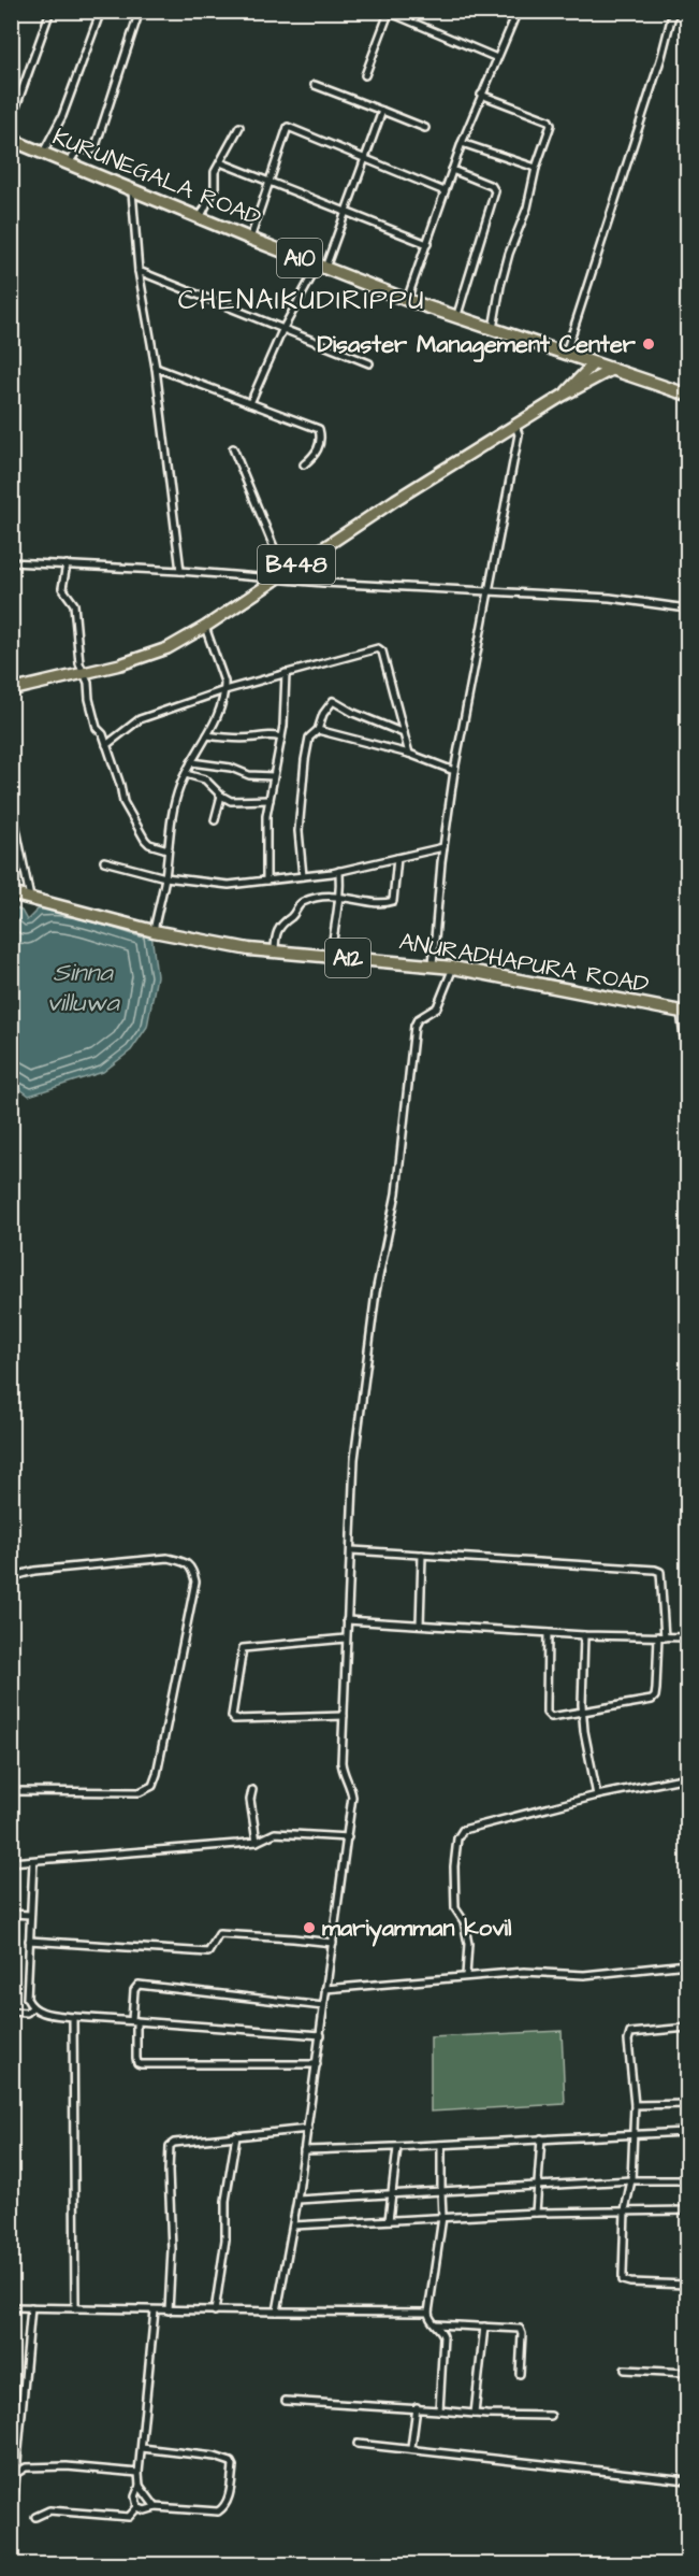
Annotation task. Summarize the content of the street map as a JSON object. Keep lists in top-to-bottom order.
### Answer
{
  "streets": {
    "highway": [
      "KURUNEGALA ROAD",
      "A10",
      "A12",
      "ANURADHAPURA ROAD"
    ],
    "main road": ["B448"]
  },
  "crossings": [
    ["KURUNEGALA ROAD", "B448"]
  ],
  "districts": ["CHENAIKUDIRIPPU"],
  "water": ["Sinna villuwa"],
  "places": ["Disaster Management Center", "mariyamman kovil"]
}
